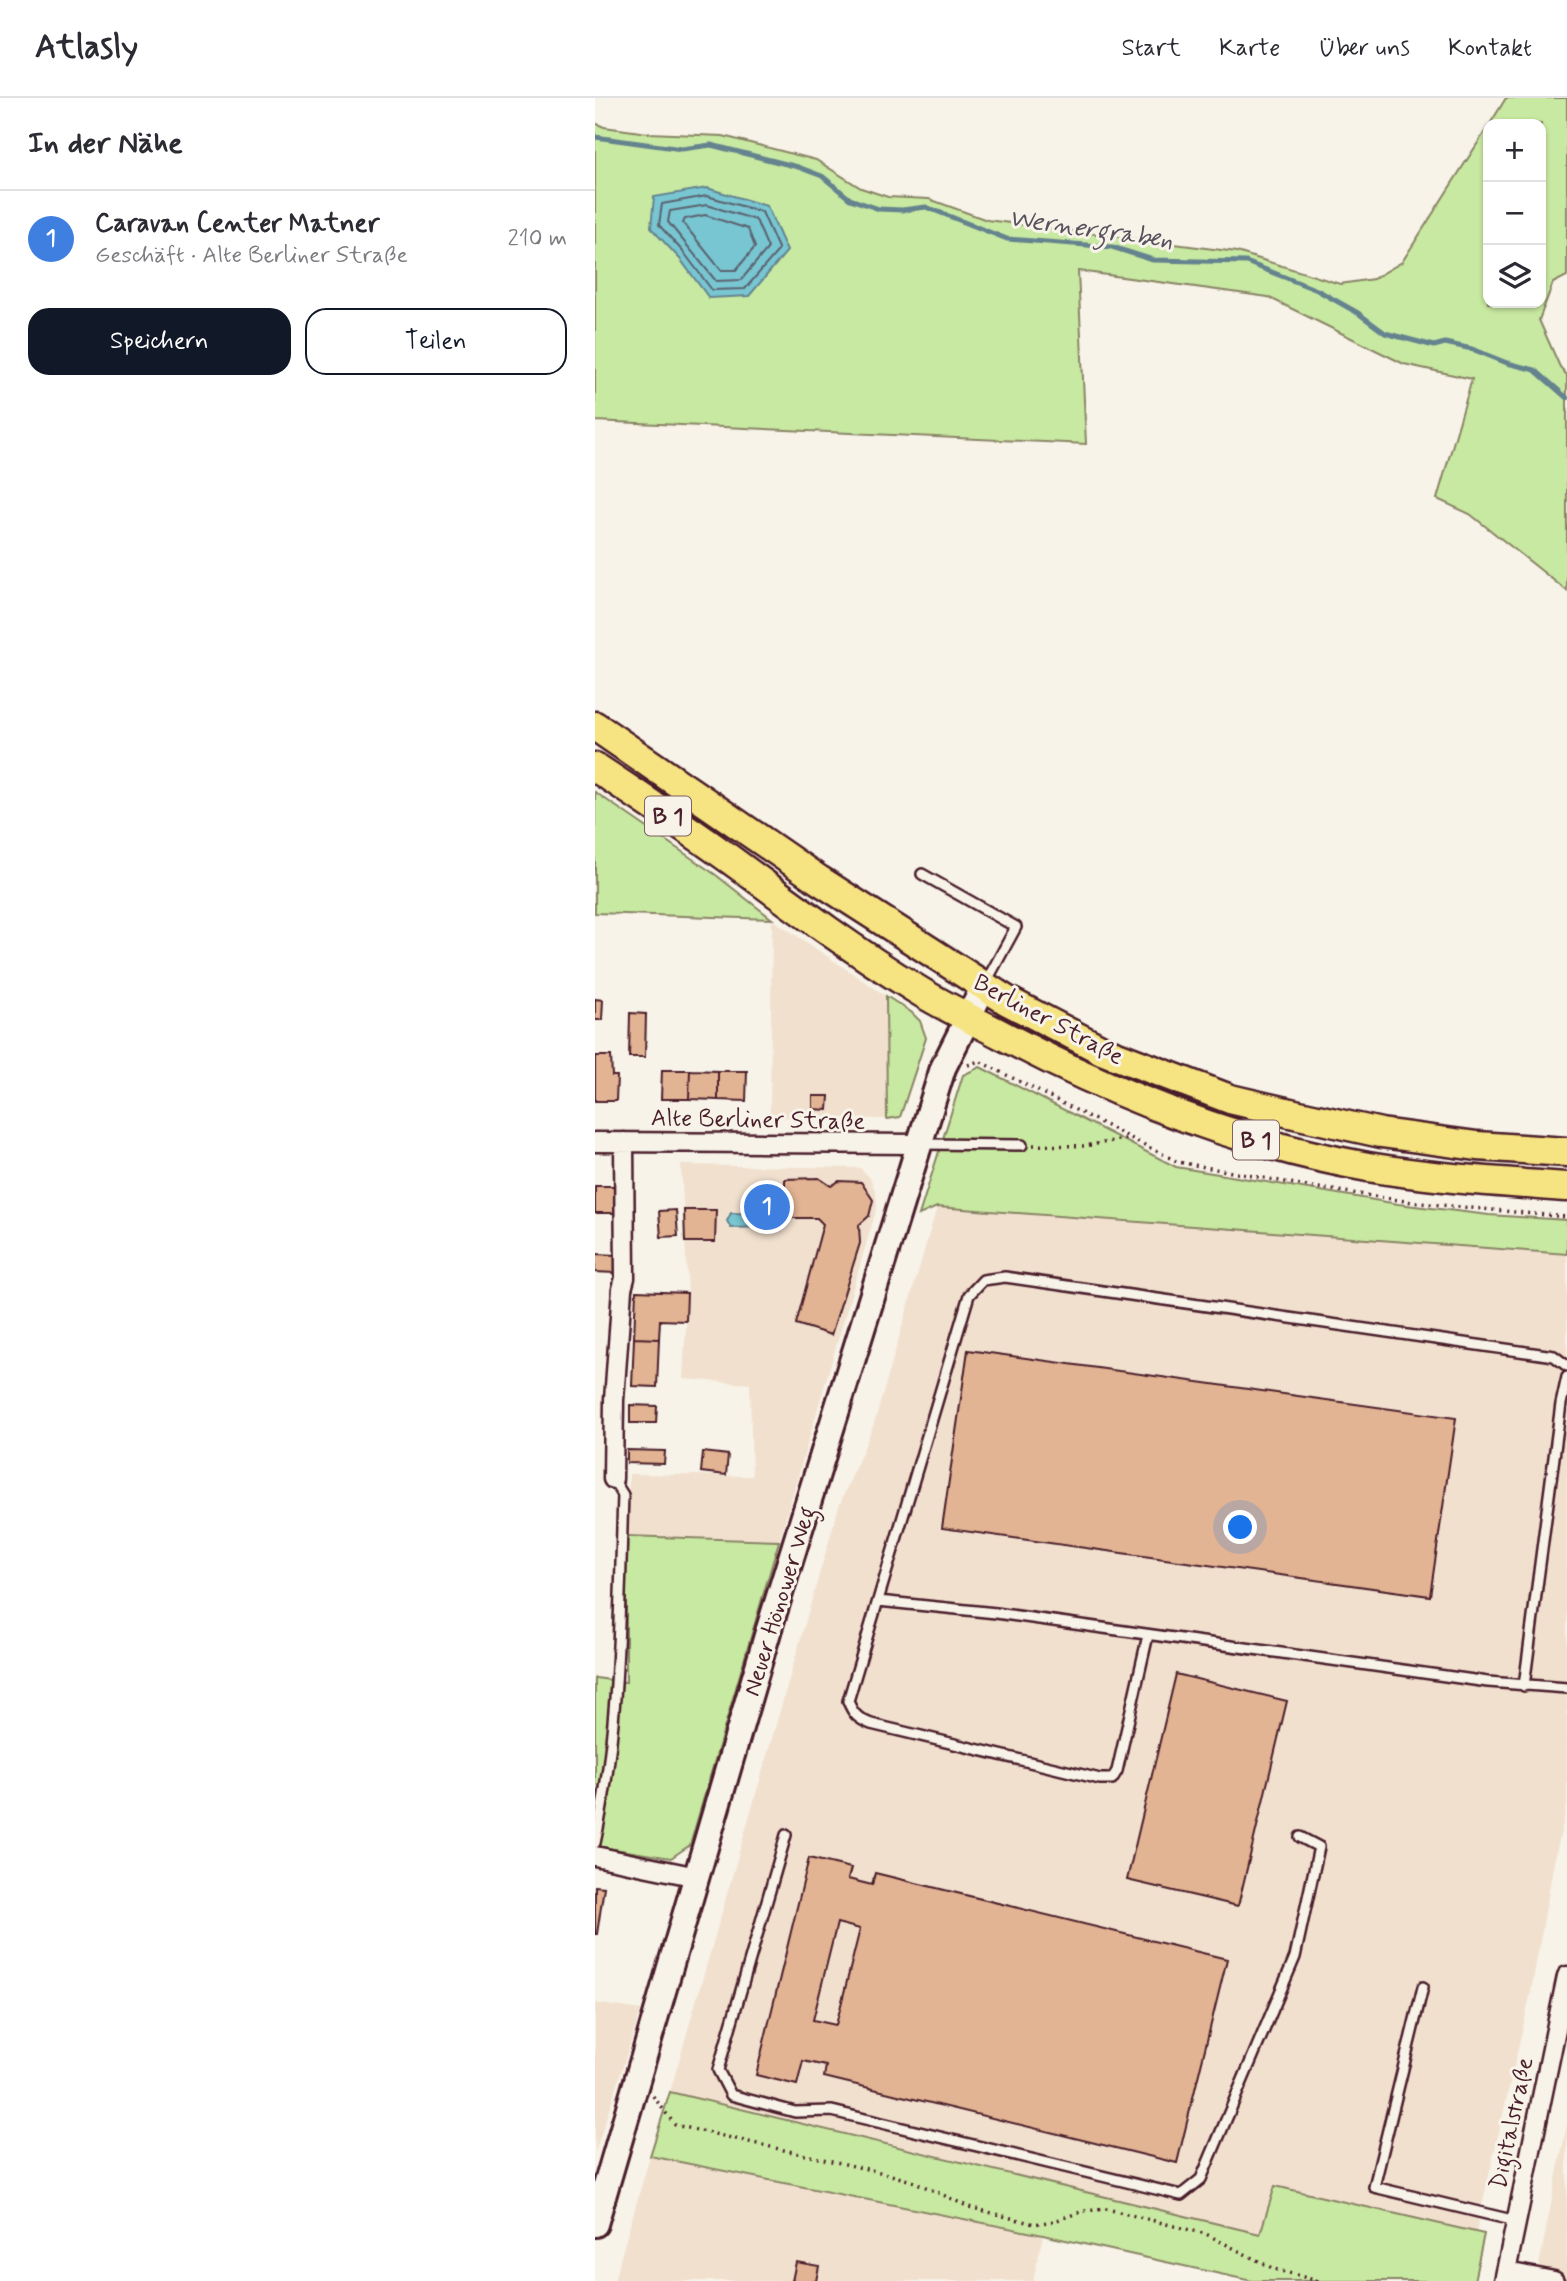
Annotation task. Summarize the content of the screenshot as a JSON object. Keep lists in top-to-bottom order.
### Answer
{
  "streets": {
    "main road": ["B 1", "Berliner Straße", "Neuer Hönower Weg"],
    "street": ["Alte Berliner Straße", "Digitalstraße"]
  },
  "crossings": [
    ["Berliner Straße", "Neuer Hönower Weg"],
    ["Alte Berliner Straße", "Neuer Hönower Weg"]
  ],
  "water": ["Wernergraben"],
  "page": {
    "header": "Atlasly",
    "nav": [
      "Start",
      "Karte",
      "Über uns",
      "Kontakt"
    ],
    "heading": "In der Nähe",
    "map_buttons": ["+", "−"],
    "list": [
      {
        "mark": "1",
        "name": "Caravan Center Matner",
        "note": "Geschäft · Alte Berliner Straße",
        "value": "210 m"
      }
    ],
    "buttons": ["Speichern", "Teilen"],
    "pins": "1"
  }
}
